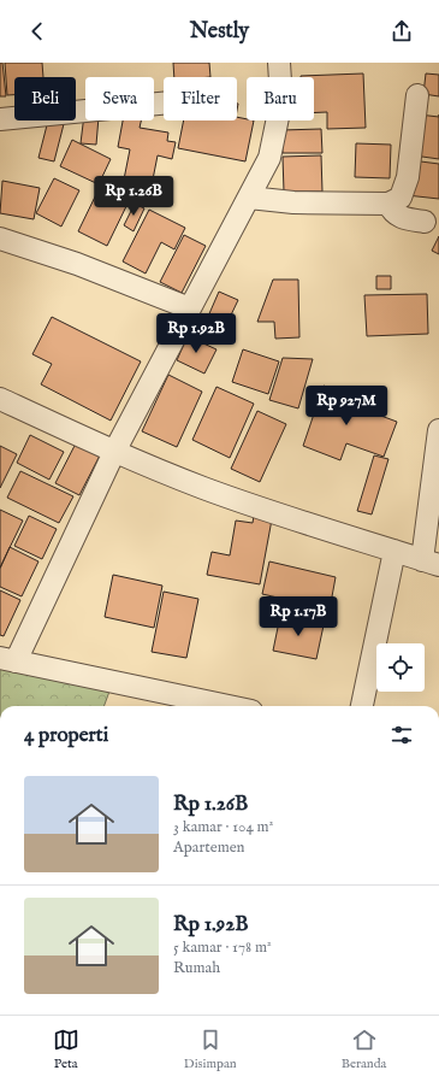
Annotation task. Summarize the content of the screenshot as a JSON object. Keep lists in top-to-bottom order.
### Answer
{
  "page": {
    "header": "Nestly",
    "chip": [
      "Beli",
      "Sewa",
      "Filter",
      "Baru"
    ],
    "price": [
      "Rp 1.26B",
      "Rp 1.92B",
      "Rp 927M",
      "Rp 1.17B"
    ],
    "heading": "4 properti",
    "list": [
      {
        "name": "Rp 1.26B",
        "note": "3 kamar · 104 m² · Apartemen"
      },
      {
        "name": "Rp 1.92B",
        "note": "5 kamar · 178 m² · Rumah"
      }
    ],
    "tabs": ["Peta", "Disimpan", "Beranda"]
  }
}
